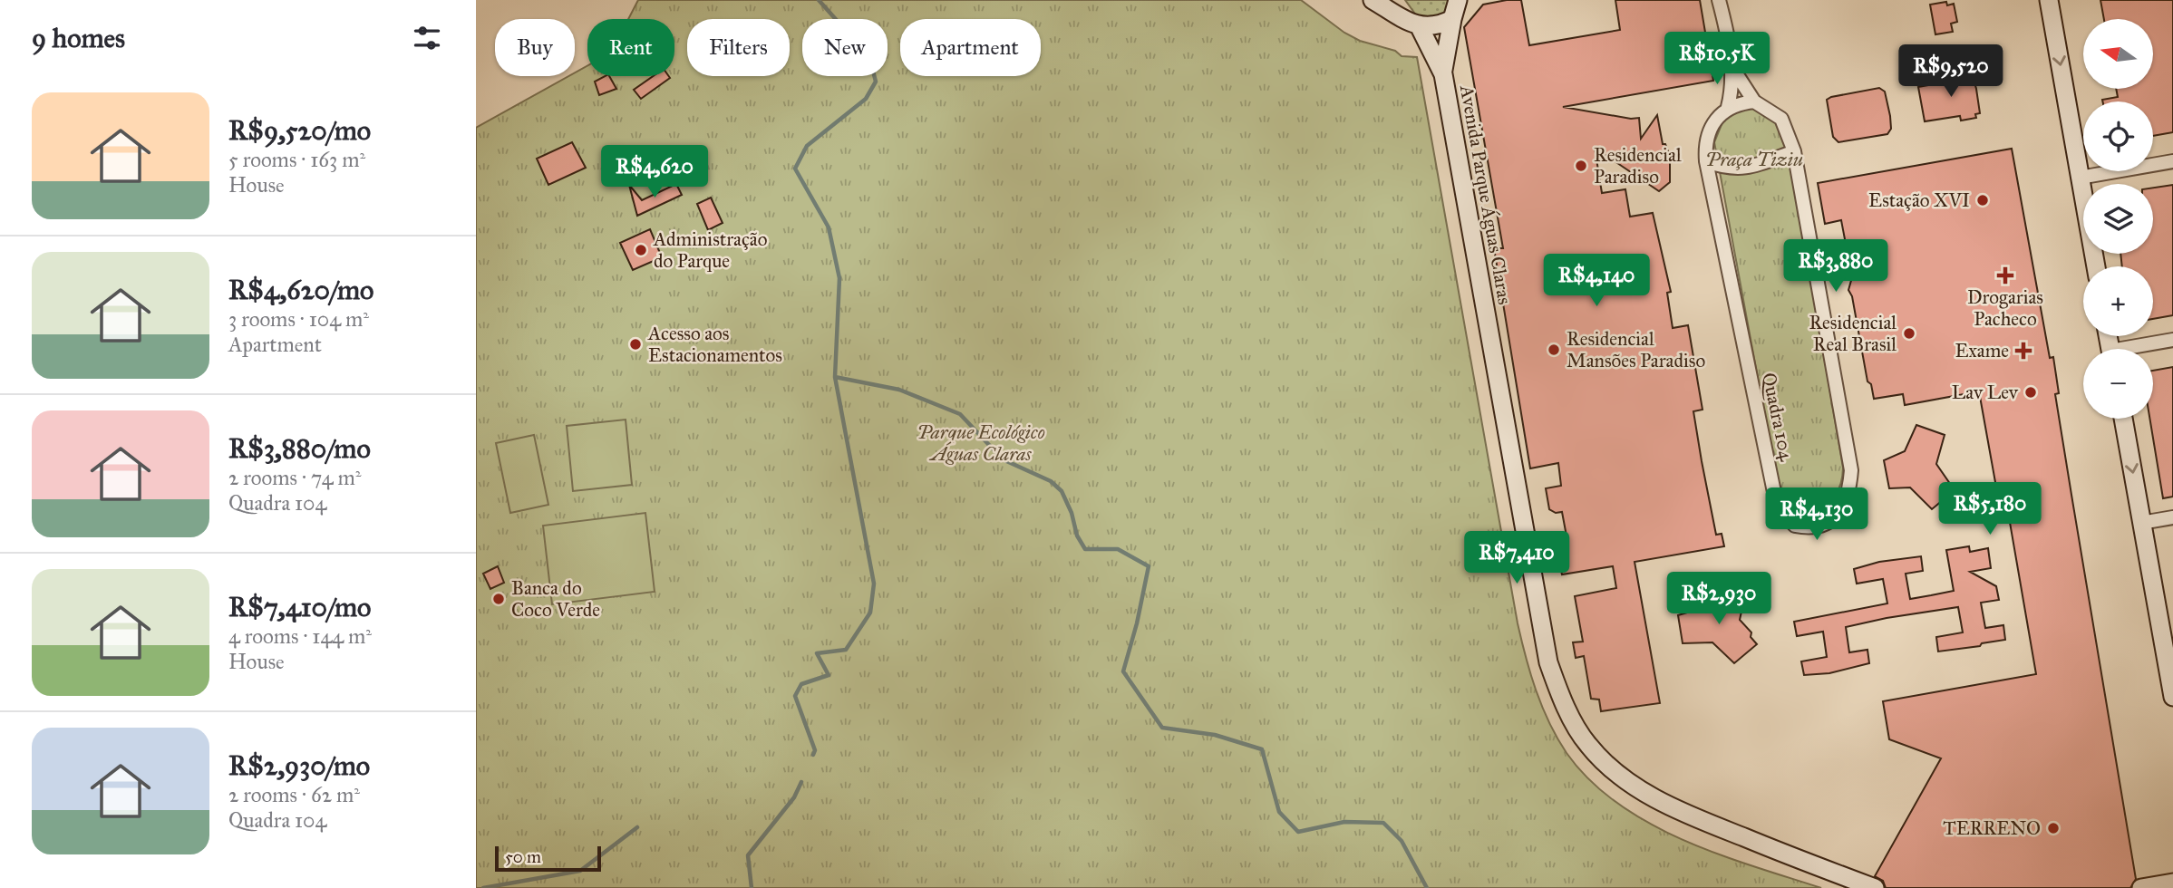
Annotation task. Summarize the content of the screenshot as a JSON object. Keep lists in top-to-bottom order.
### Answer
{
  "streets": {
    "street": ["Avenida Parque Águas Claras", "Quadra 104"]
  },
  "parks": ["Praça Tiziu", "Parque Ecológico Águas Claras"],
  "places": {
    "other": [
      "Residencial Paradiso",
      "Estação XVI",
      "Administração do Parque",
      "Residencial Real Brasil",
      "Acesso aos Estacionamentos",
      "Residencial Mansões Paradiso",
      "Lav Lev",
      "Banca do Coco Verde",
      "TERRENO"
    ],
    "health": ["Drogarias Pacheco", "Exame"]
  },
  "scale_bar": "50 m",
  "north": "left",
  "page": {
    "heading": "9 homes",
    "map_buttons": ["+", "−"],
    "chip": [
      "Buy",
      "Rent",
      "Filters",
      "New",
      "Apartment"
    ],
    "price": [
      "R$10.5K",
      "R$9,520",
      "R$4,620",
      "R$3,880",
      "R$4,140",
      "R$5,180",
      "R$4,130",
      "R$7,410",
      "R$2,930"
    ],
    "list": [
      {
        "name": "R$9,520/mo",
        "note": "5 rooms · 163 m² · House"
      },
      {
        "name": "R$4,620/mo",
        "note": "3 rooms · 104 m² · Apartment"
      },
      {
        "name": "R$3,880/mo",
        "note": "2 rooms · 74 m² · Quadra 104"
      },
      {
        "name": "R$7,410/mo",
        "note": "4 rooms · 144 m² · House"
      },
      {
        "name": "R$2,930/mo",
        "note": "2 rooms · 62 m² · Quadra 104"
      }
    ],
    "scale": "50 m"
  }
}
